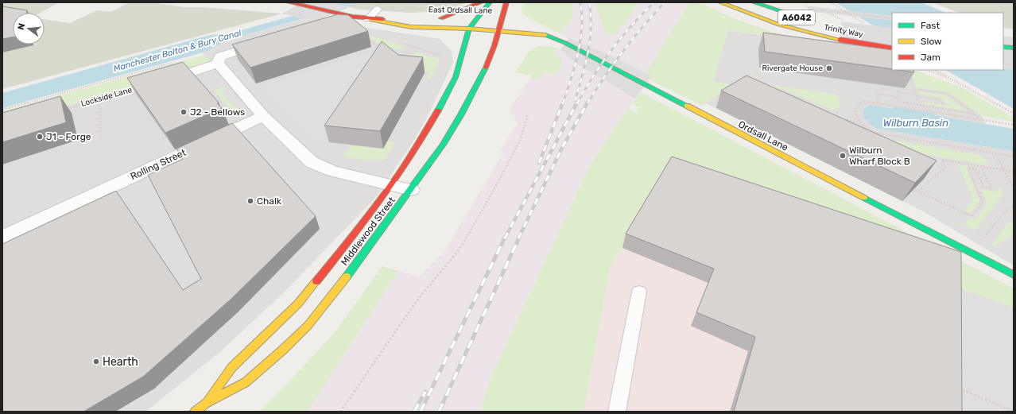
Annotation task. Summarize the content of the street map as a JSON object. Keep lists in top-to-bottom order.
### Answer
{
  "streets": {
    "main road": [
      "East Ordsall Lane",
      "A6042",
      "Trinity Way",
      "Ordsall Lane",
      "Middlewood Street"
    ],
    "street": ["Rolling Street"],
    "path": ["Lockside Lane"]
  },
  "crossings": [
    ["East Ordsall Lane", "Ordsall Lane"],
    ["East Ordsall Lane", "Middlewood Street"],
    ["Ordsall Lane", "Middlewood Street"]
  ],
  "water": ["Manchester Bolton & Bury Canal", "Wilburn Basin"],
  "places": [
    "Rivergate House",
    "J2 - Bellows",
    "J1 - Forge",
    "Wilburn Wharf Block B",
    "Chalk",
    "Hearth"
  ],
  "legend": ["Fast", "Slow", "Jam"],
  "north": "left"
}
